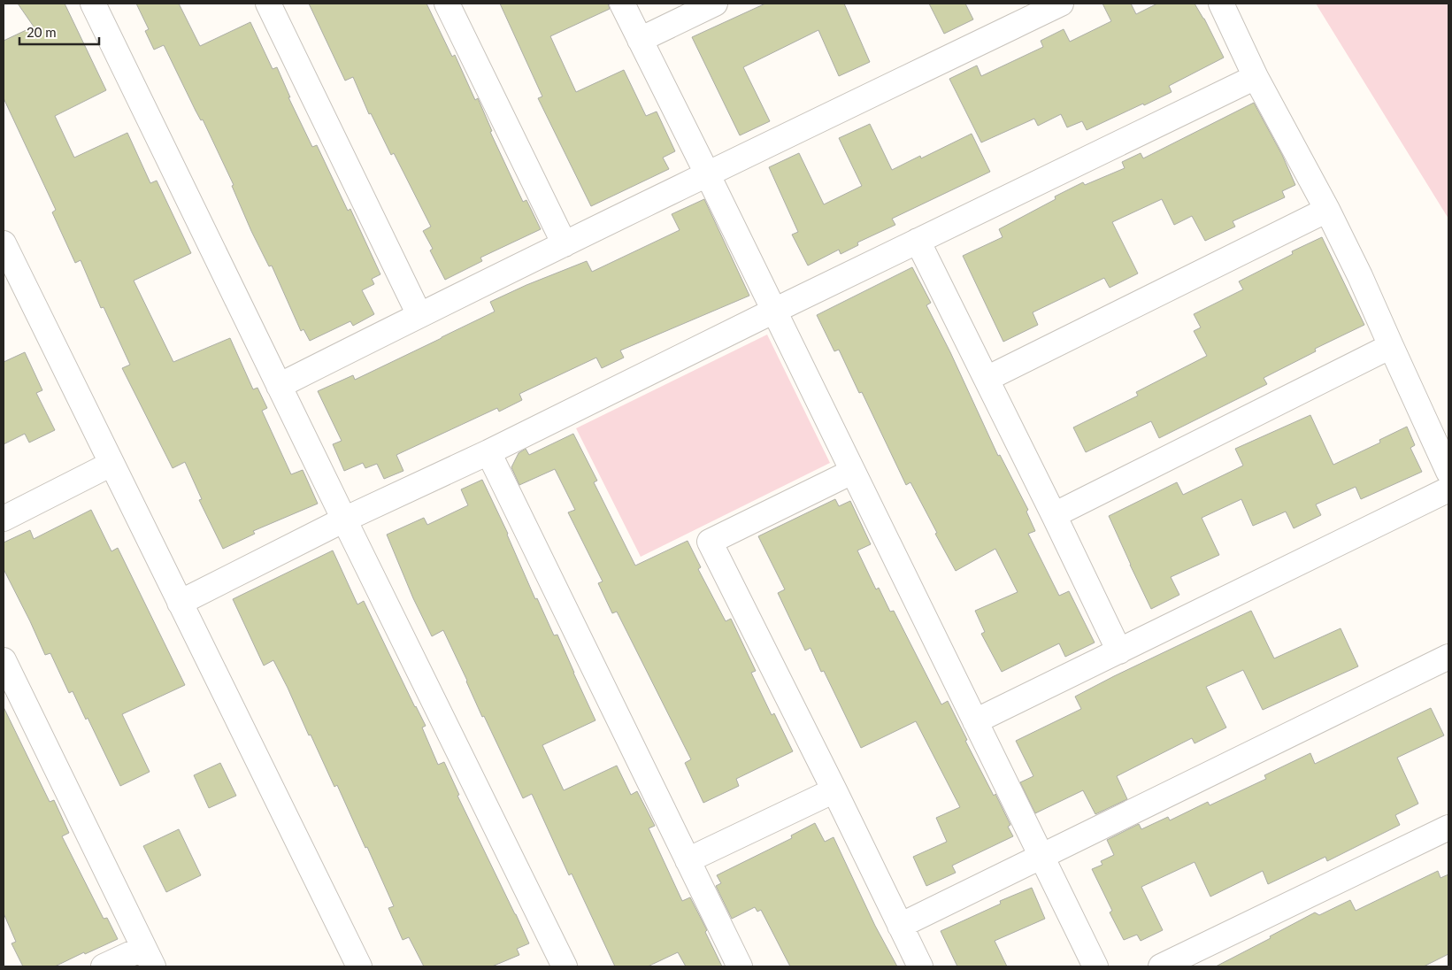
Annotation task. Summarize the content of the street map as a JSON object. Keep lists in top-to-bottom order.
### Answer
{
  "scale_bar": "20 m"
}
